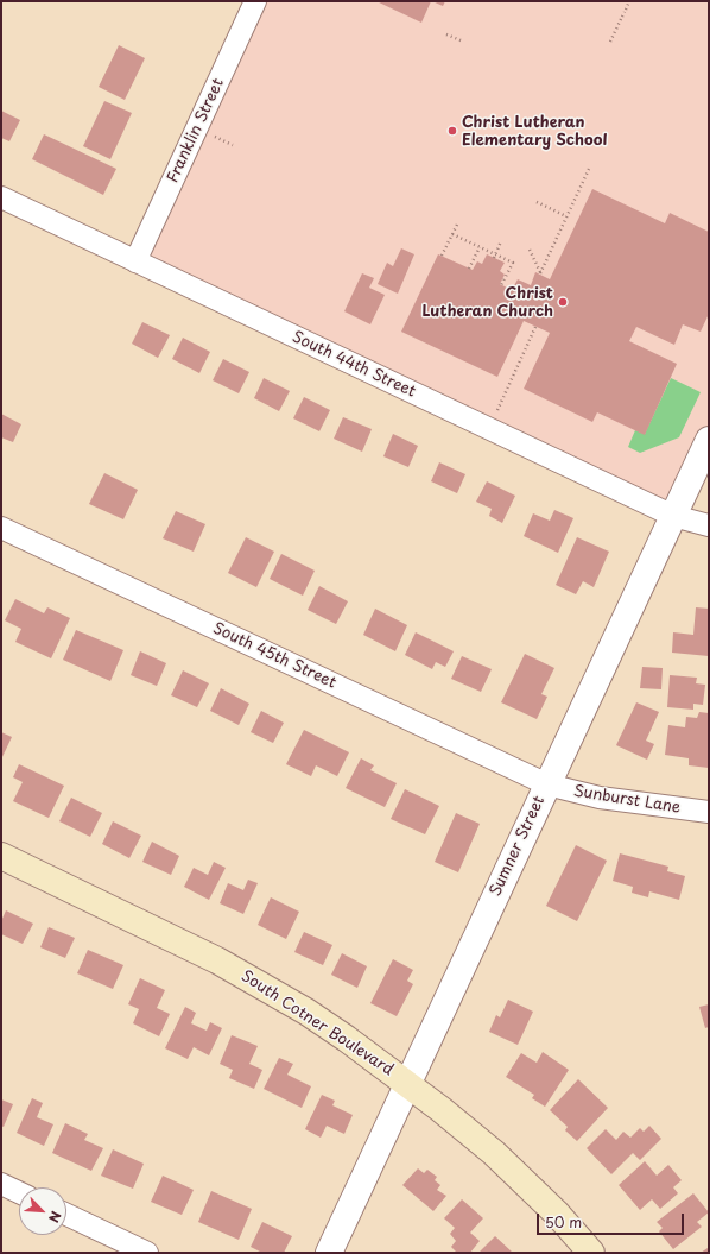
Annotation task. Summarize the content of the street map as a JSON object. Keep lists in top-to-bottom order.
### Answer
{
  "streets": {
    "main road": ["South Cotner Boulevard"],
    "street": [
      "Franklin Street",
      "South 44th Street",
      "South 45th Street",
      "Sunburst Lane",
      "Sumner Street"
    ]
  },
  "crossings": [
    ["Franklin Street", "South 44th Street"],
    ["South 44th Street", "Sumner Street"],
    ["South 45th Street", "Sunburst Lane"],
    ["South 45th Street", "Sumner Street"],
    ["Sunburst Lane", "Sumner Street"],
    ["Sumner Street", "South Cotner Boulevard"]
  ],
  "places": ["Christ Lutheran Elementary School", "Christ Lutheran Church"],
  "scale_bar": "50 m",
  "north": "bottom right"
}
